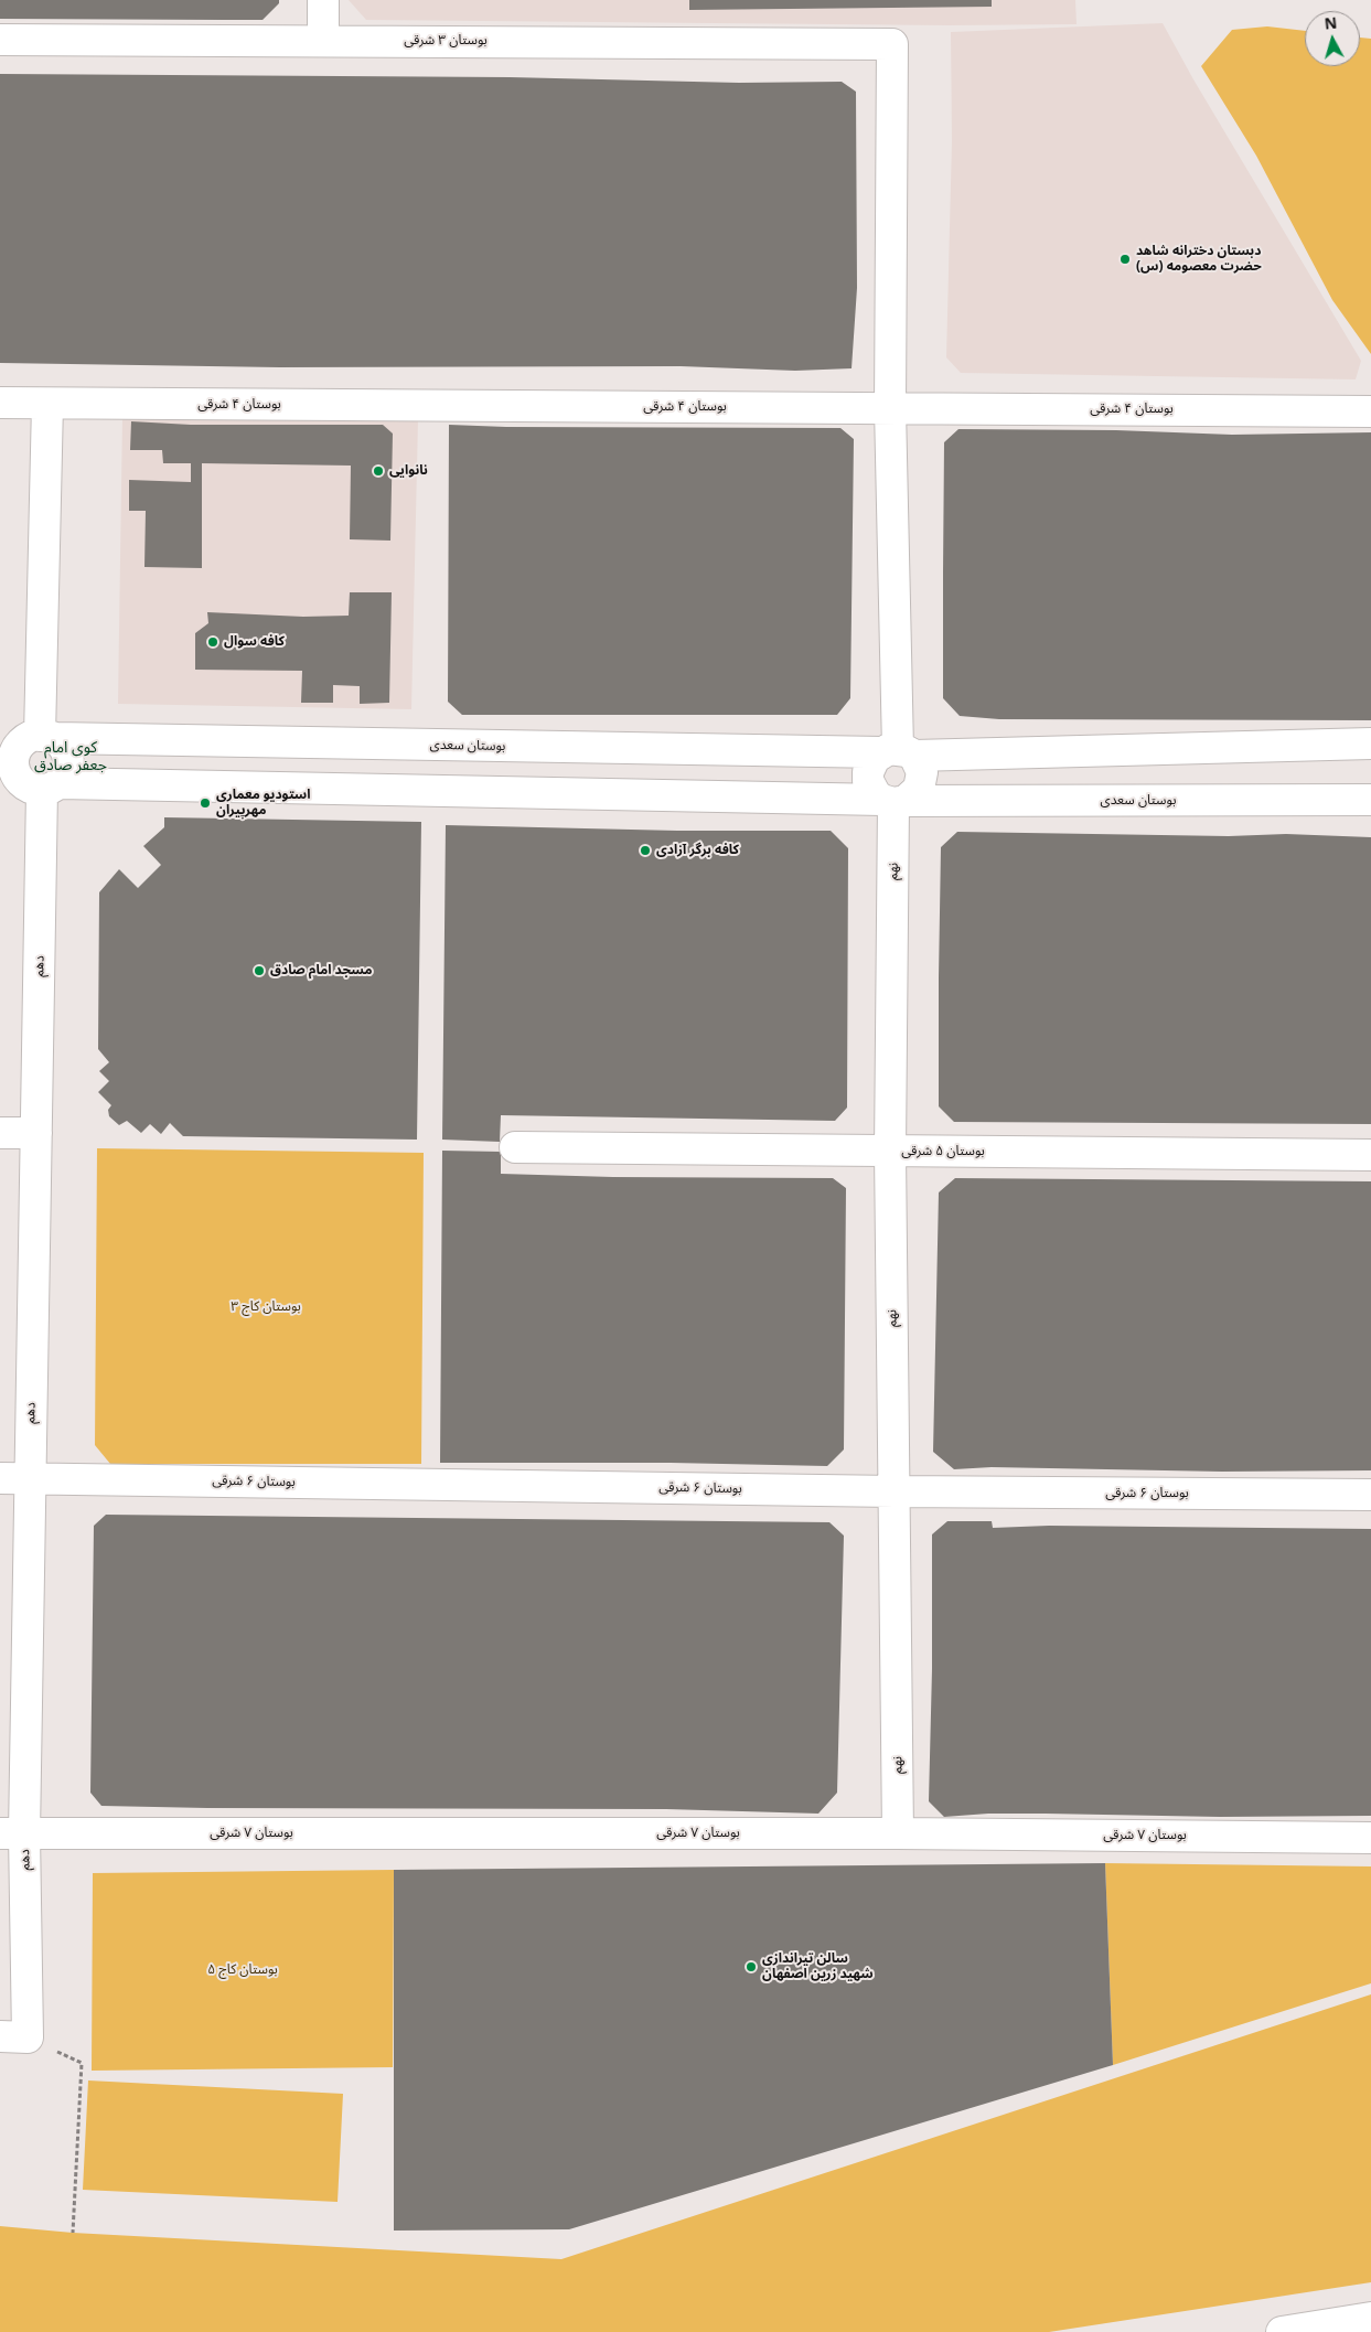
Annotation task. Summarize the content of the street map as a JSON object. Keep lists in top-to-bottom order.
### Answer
{
  "streets": {
    "street": [
      "بوستان ۳ شرقی",
      "بوستان ۴ شرقی",
      "بوستان سعدی",
      "نهم",
      "دهم",
      "بوستان ۵ شرقی",
      "بوستان ۶ شرقی",
      "بوستان ۷ شرقی"
    ]
  },
  "crossings": [
    ["بوستان ۳ شرقی", "بوستان ۴ شرقی"],
    ["بوستان سعدی", "نهم"],
    ["بوستان سعدی", "دهم"],
    ["نهم", "بوستان ۵ شرقی"],
    ["نهم", "بوستان ۶ شرقی"],
    ["نهم", "بوستان ۷ شرقی"],
    ["دهم", "بوستان ۶ شرقی"],
    ["دهم", "بوستان ۷ شرقی"]
  ],
  "districts": ["کوی امام جعفر صادق"],
  "parks": ["بوستان کاج ۳", "بوستان کاج ۵"],
  "places": [
    "دبستان دخترانه شاهد حضرت معصومه (س)",
    "نانوایی",
    "کافه سوال",
    "استودیو معماری مهرپیران",
    "کافه برگر آزادی",
    "مسجد امام صادق",
    "سالن تیراندازی شهید زرین اصفهان"
  ],
  "north": "top"
}
